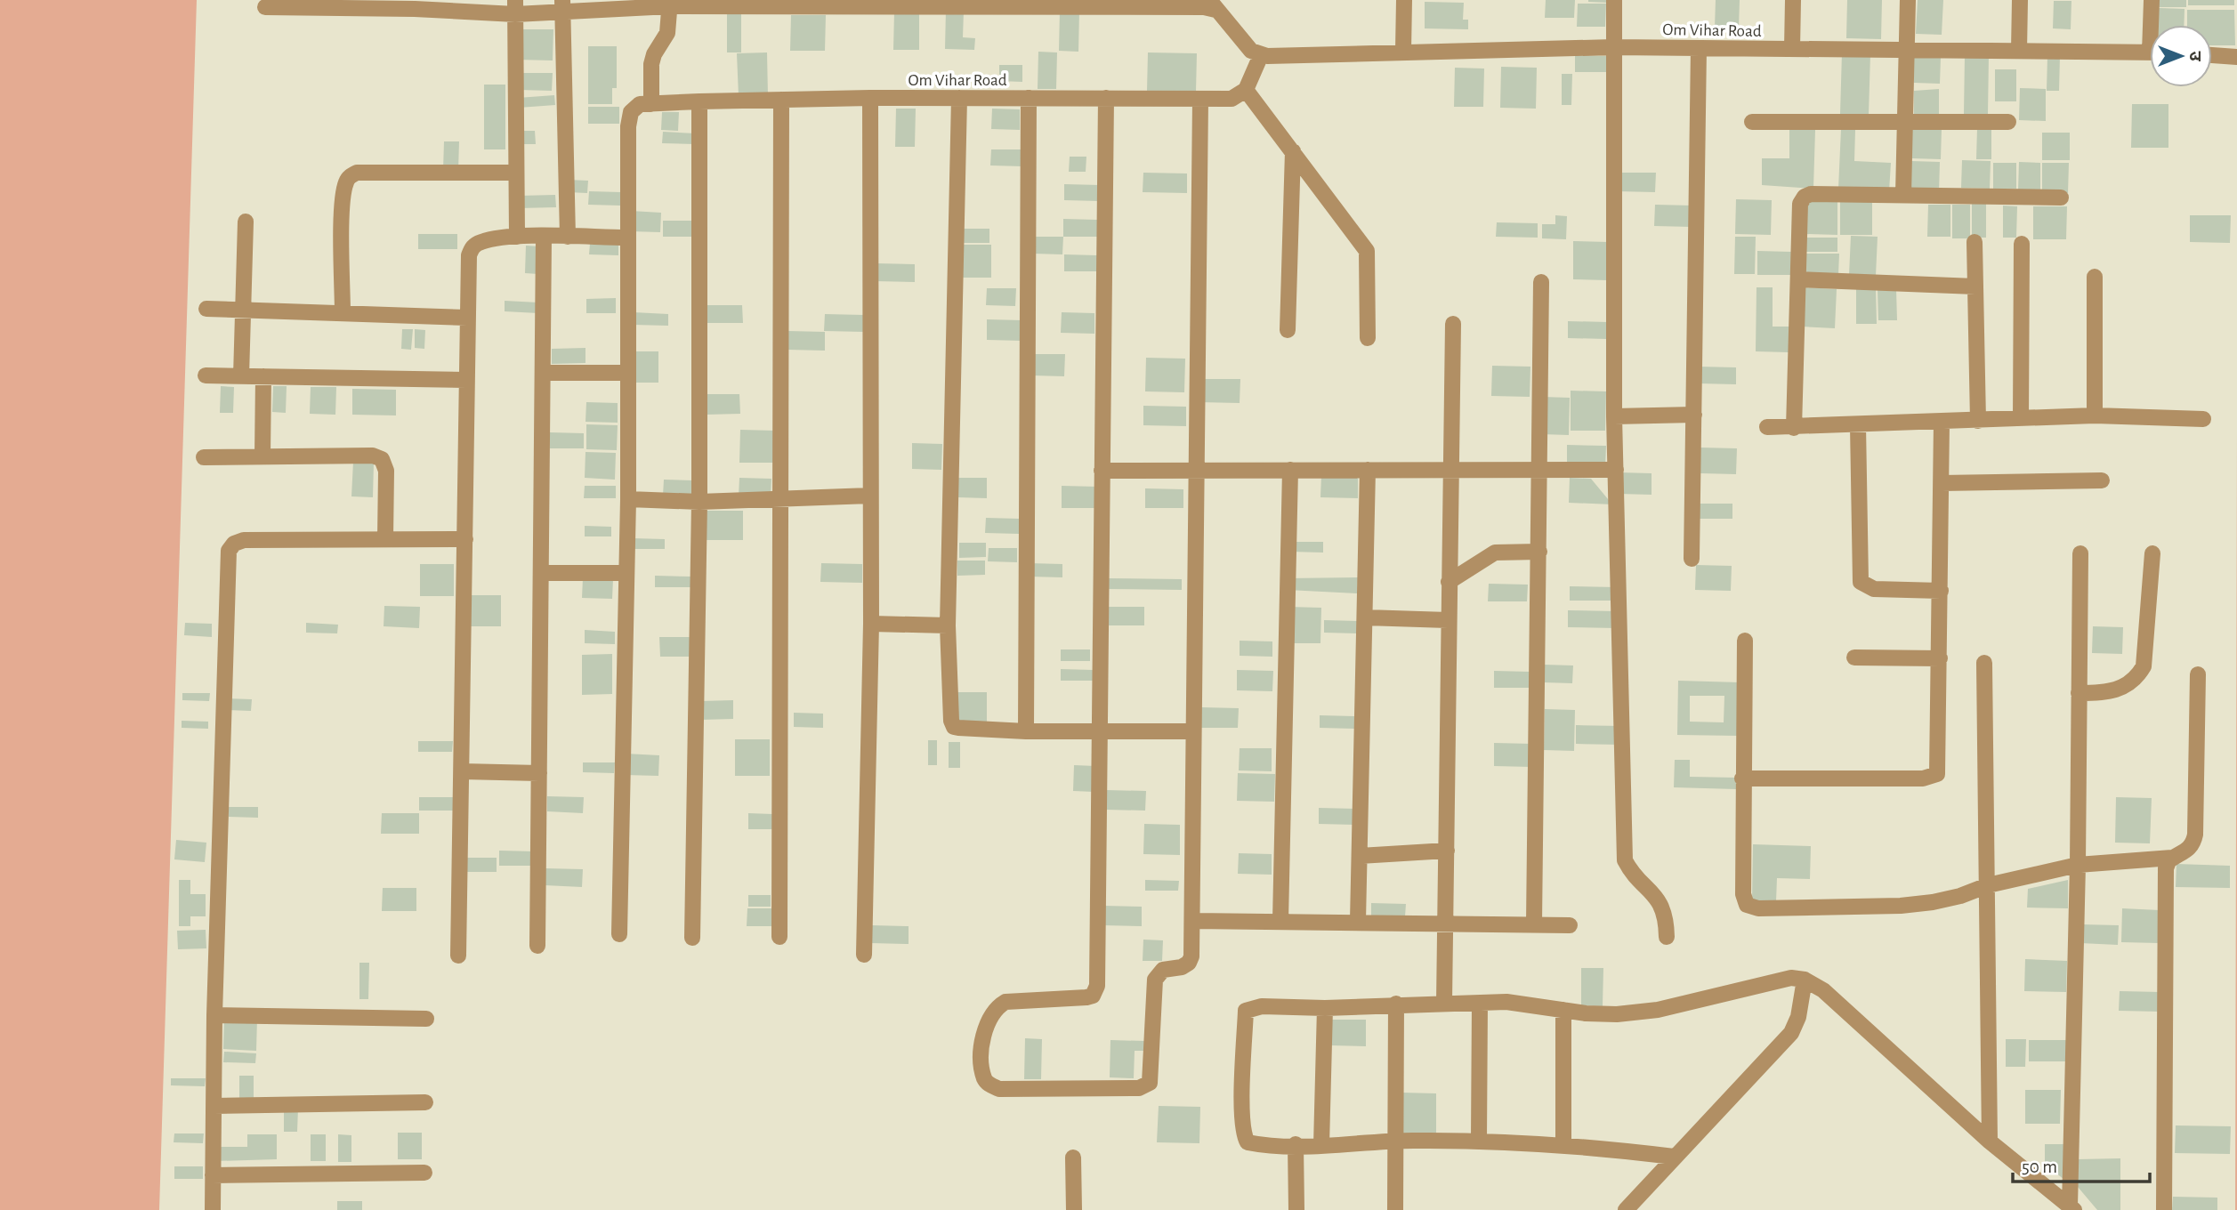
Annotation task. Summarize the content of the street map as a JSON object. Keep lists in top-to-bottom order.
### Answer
{
  "streets": {
    "street": ["Om Vihar Road"]
  },
  "scale_bar": "50 m",
  "north": "right"
}
